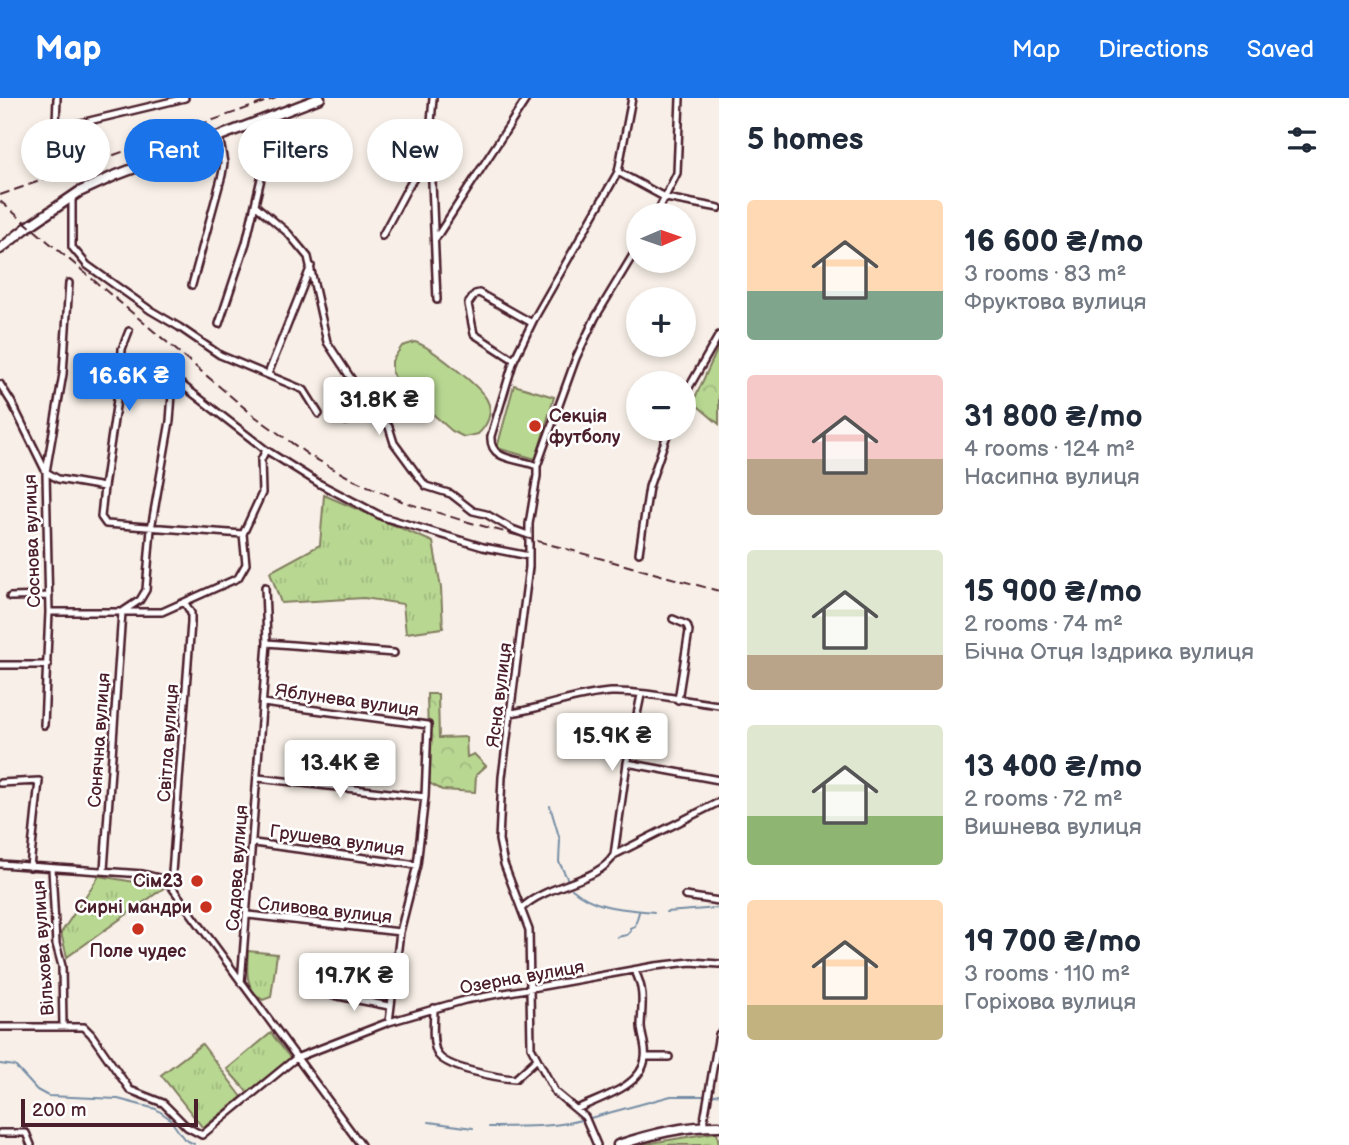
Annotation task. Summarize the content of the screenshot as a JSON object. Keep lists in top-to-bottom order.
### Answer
{
  "streets": {
    "street": [
      "Соснова вулиця",
      "Ясна вулиця",
      "Яблунева вулиця",
      "Сонячна вулиця",
      "Світла вулиця",
      "Грушева вулиця",
      "Садова вулиця",
      "Сливова вулиця",
      "Вільхова вулиця",
      "Озерна вулиця"
    ]
  },
  "crossings": [
    ["Ясна вулиця", "Озерна вулиця"],
    ["Яблунева вулиця", "Садова вулиця"],
    ["Грушева вулиця", "Садова вулиця"],
    ["Садова вулиця", "Сливова вулиця"],
    ["Вільхова вулиця", "Озерна вулиця"]
  ],
  "places": [
    "Секція футболу",
    "Сім23",
    "Сирні мандри",
    "Поле чудес"
  ],
  "scale_bar": "200 m",
  "north": "right",
  "page": {
    "header": "Map",
    "nav": ["Map", "Directions", "Saved"],
    "heading": "5 homes",
    "chip": [
      "Buy",
      "Rent",
      "Filters",
      "New"
    ],
    "list": [
      {
        "name": "16 600 ₴/mo",
        "note": "3 rooms · 83 m² · Фруктова вулиця"
      },
      {
        "name": "31 800 ₴/mo",
        "note": "4 rooms · 124 m² · Насипна вулиця"
      },
      {
        "name": "15 900 ₴/mo",
        "note": "2 rooms · 74 m² · Бічна Отця Іздрика вулиця"
      },
      {
        "name": "13 400 ₴/mo",
        "note": "2 rooms · 72 m² · Вишнева вулиця"
      },
      {
        "name": "19 700 ₴/mo",
        "note": "3 rooms · 110 m² · Горіхова вулиця"
      }
    ],
    "map_buttons": ["+", "−"],
    "price": [
      "16.6K ₴",
      "31.8K ₴",
      "15.9K ₴",
      "13.4K ₴",
      "19.7K ₴"
    ],
    "scale": "200 m"
  }
}
